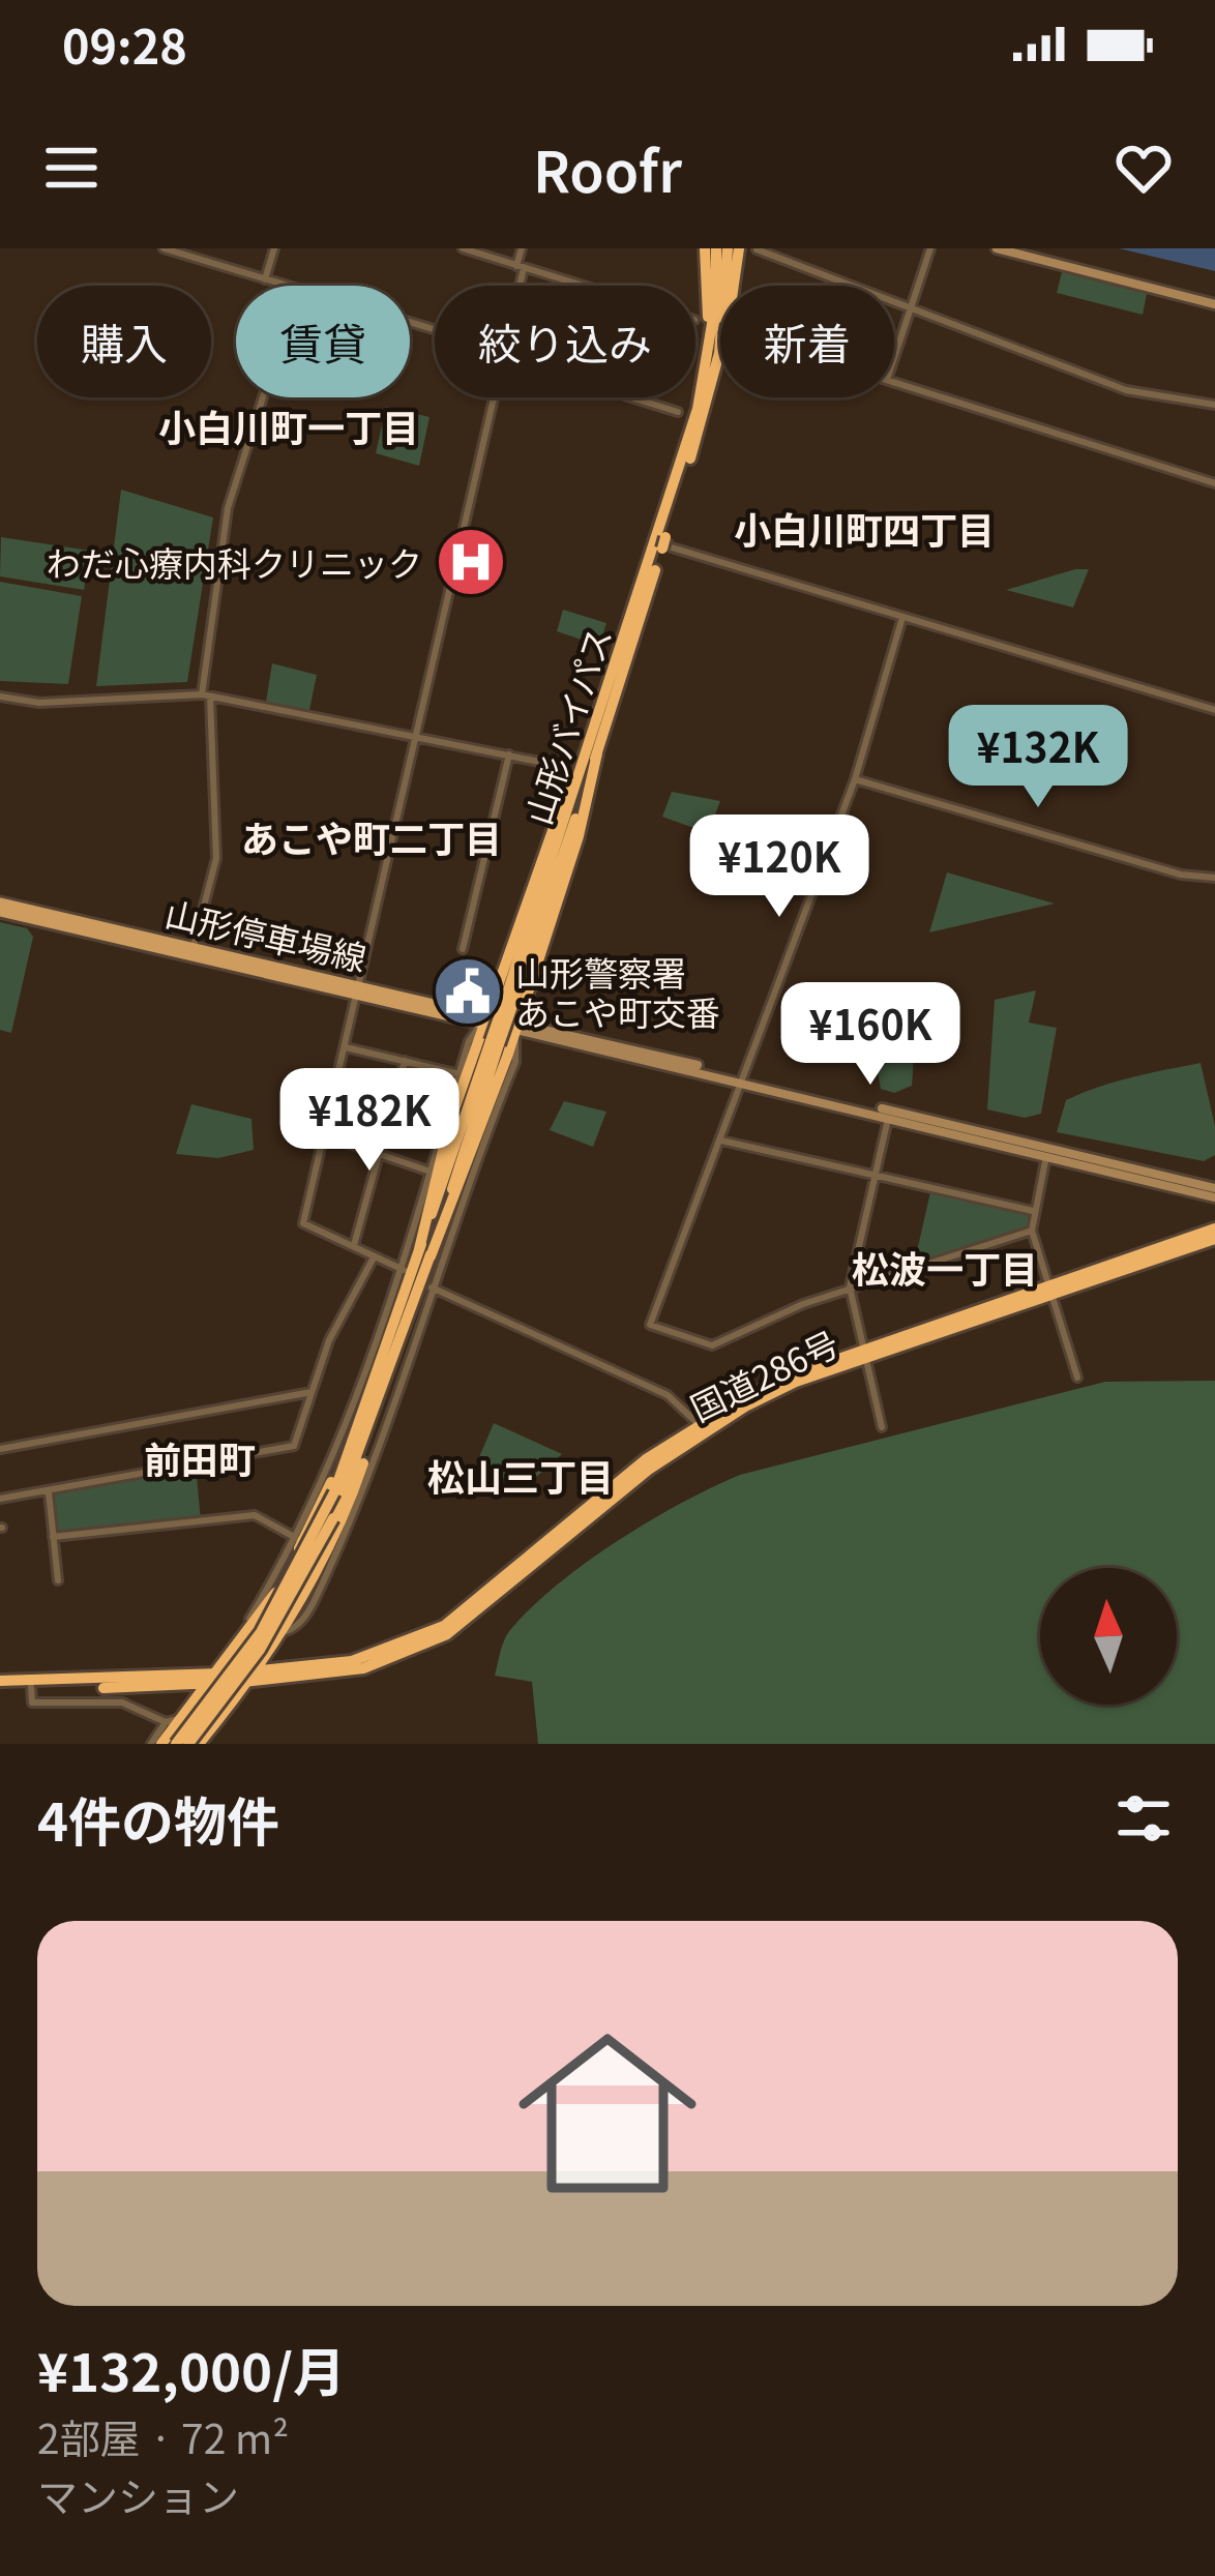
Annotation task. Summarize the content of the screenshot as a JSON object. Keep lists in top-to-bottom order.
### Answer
{
  "streets": {
    "highway": ["山形バイパス", "国道286号"],
    "main road": ["山形停車場線"]
  },
  "districts": [
    "小白川町一丁目",
    "小白川町四丁目",
    "あこや町二丁目",
    "松波一丁目",
    "前田町",
    "松山三丁目"
  ],
  "places": {
    "hospital": ["わだ心療内科クリニック"],
    "public building": ["山形警察署 あこや町交番"]
  },
  "north": "top",
  "page": {
    "status": "09:28",
    "header": "Roofr",
    "chip": [
      "購入",
      "賃貸",
      "絞り込み",
      "新着"
    ],
    "price": [
      "¥132K",
      "¥120K",
      "¥160K",
      "¥182K"
    ],
    "heading": "4件の物件",
    "list": [
      {
        "name": "¥132,000/月",
        "note": "2部屋 · 72 m² · マンション"
      }
    ]
  }
}
